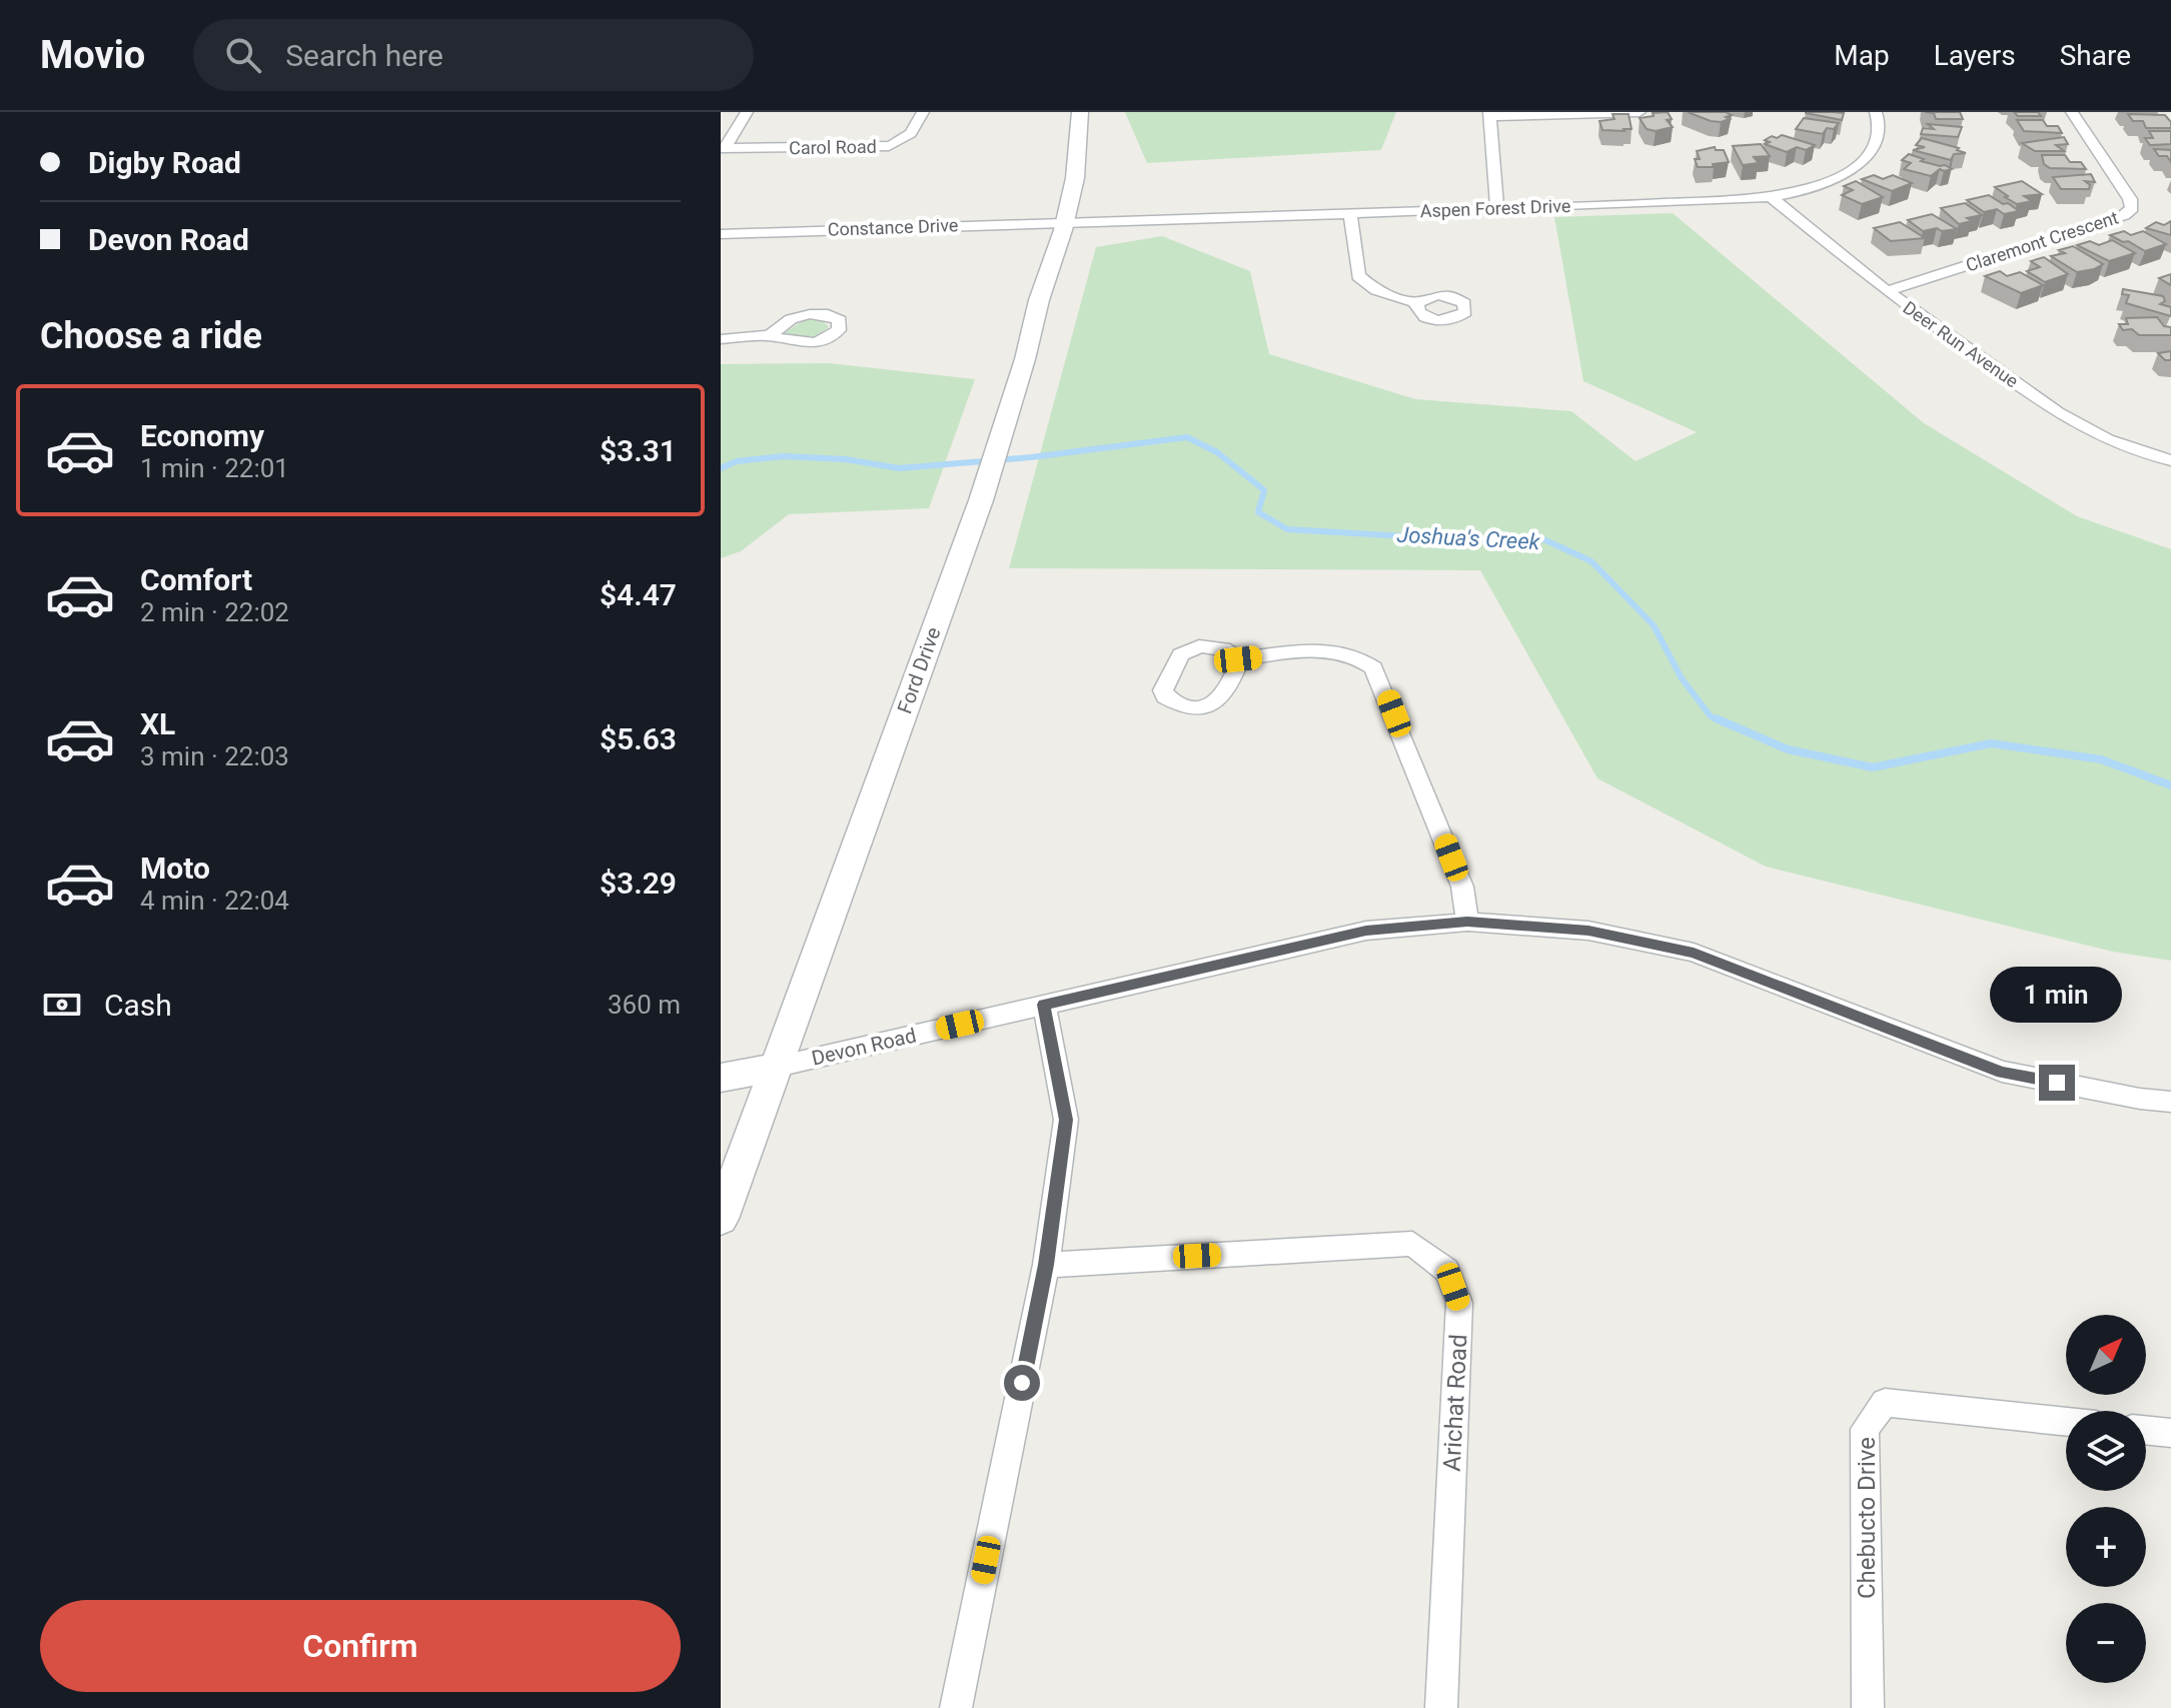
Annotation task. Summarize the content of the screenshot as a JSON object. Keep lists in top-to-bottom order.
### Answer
{
  "streets": {
    "main road": ["Ford Drive", "Devon Road"],
    "street": [
      "Carol Road",
      "Aspen Forest Drive",
      "Constance Drive",
      "Claremont Crescent",
      "Deer Run Avenue",
      "Arichat Road",
      "Chebucto Drive"
    ]
  },
  "crossings": [
    ["Aspen Forest Drive", "Constance Drive"],
    ["Aspen Forest Drive", "Deer Run Avenue"],
    ["Aspen Forest Drive", "Ford Drive"],
    ["Constance Drive", "Ford Drive"],
    ["Claremont Crescent", "Deer Run Avenue"],
    ["Ford Drive", "Devon Road"]
  ],
  "water": ["Joshua's Creek"],
  "north": "top right",
  "page": {
    "header": "Movio",
    "search": "Search here",
    "nav": ["Map", "Layers", "Share"],
    "banner": ["Digby Road", "Devon Road"],
    "heading": "Choose a ride",
    "list": [
      {
        "name": "Economy",
        "note": "1 min · 22:01",
        "value": "$3.31"
      },
      {
        "name": "Comfort",
        "note": "2 min · 22:02",
        "value": "$4.47"
      },
      {
        "name": "XL",
        "note": "3 min · 22:03",
        "value": "$5.63"
      },
      {
        "name": "Moto",
        "note": "4 min · 22:04",
        "value": "$3.29"
      }
    ],
    "pay": ["Cash", "360 m"],
    "bubble": "1 min",
    "map_buttons": ["+", "−"],
    "buttons": "Confirm"
  }
}
